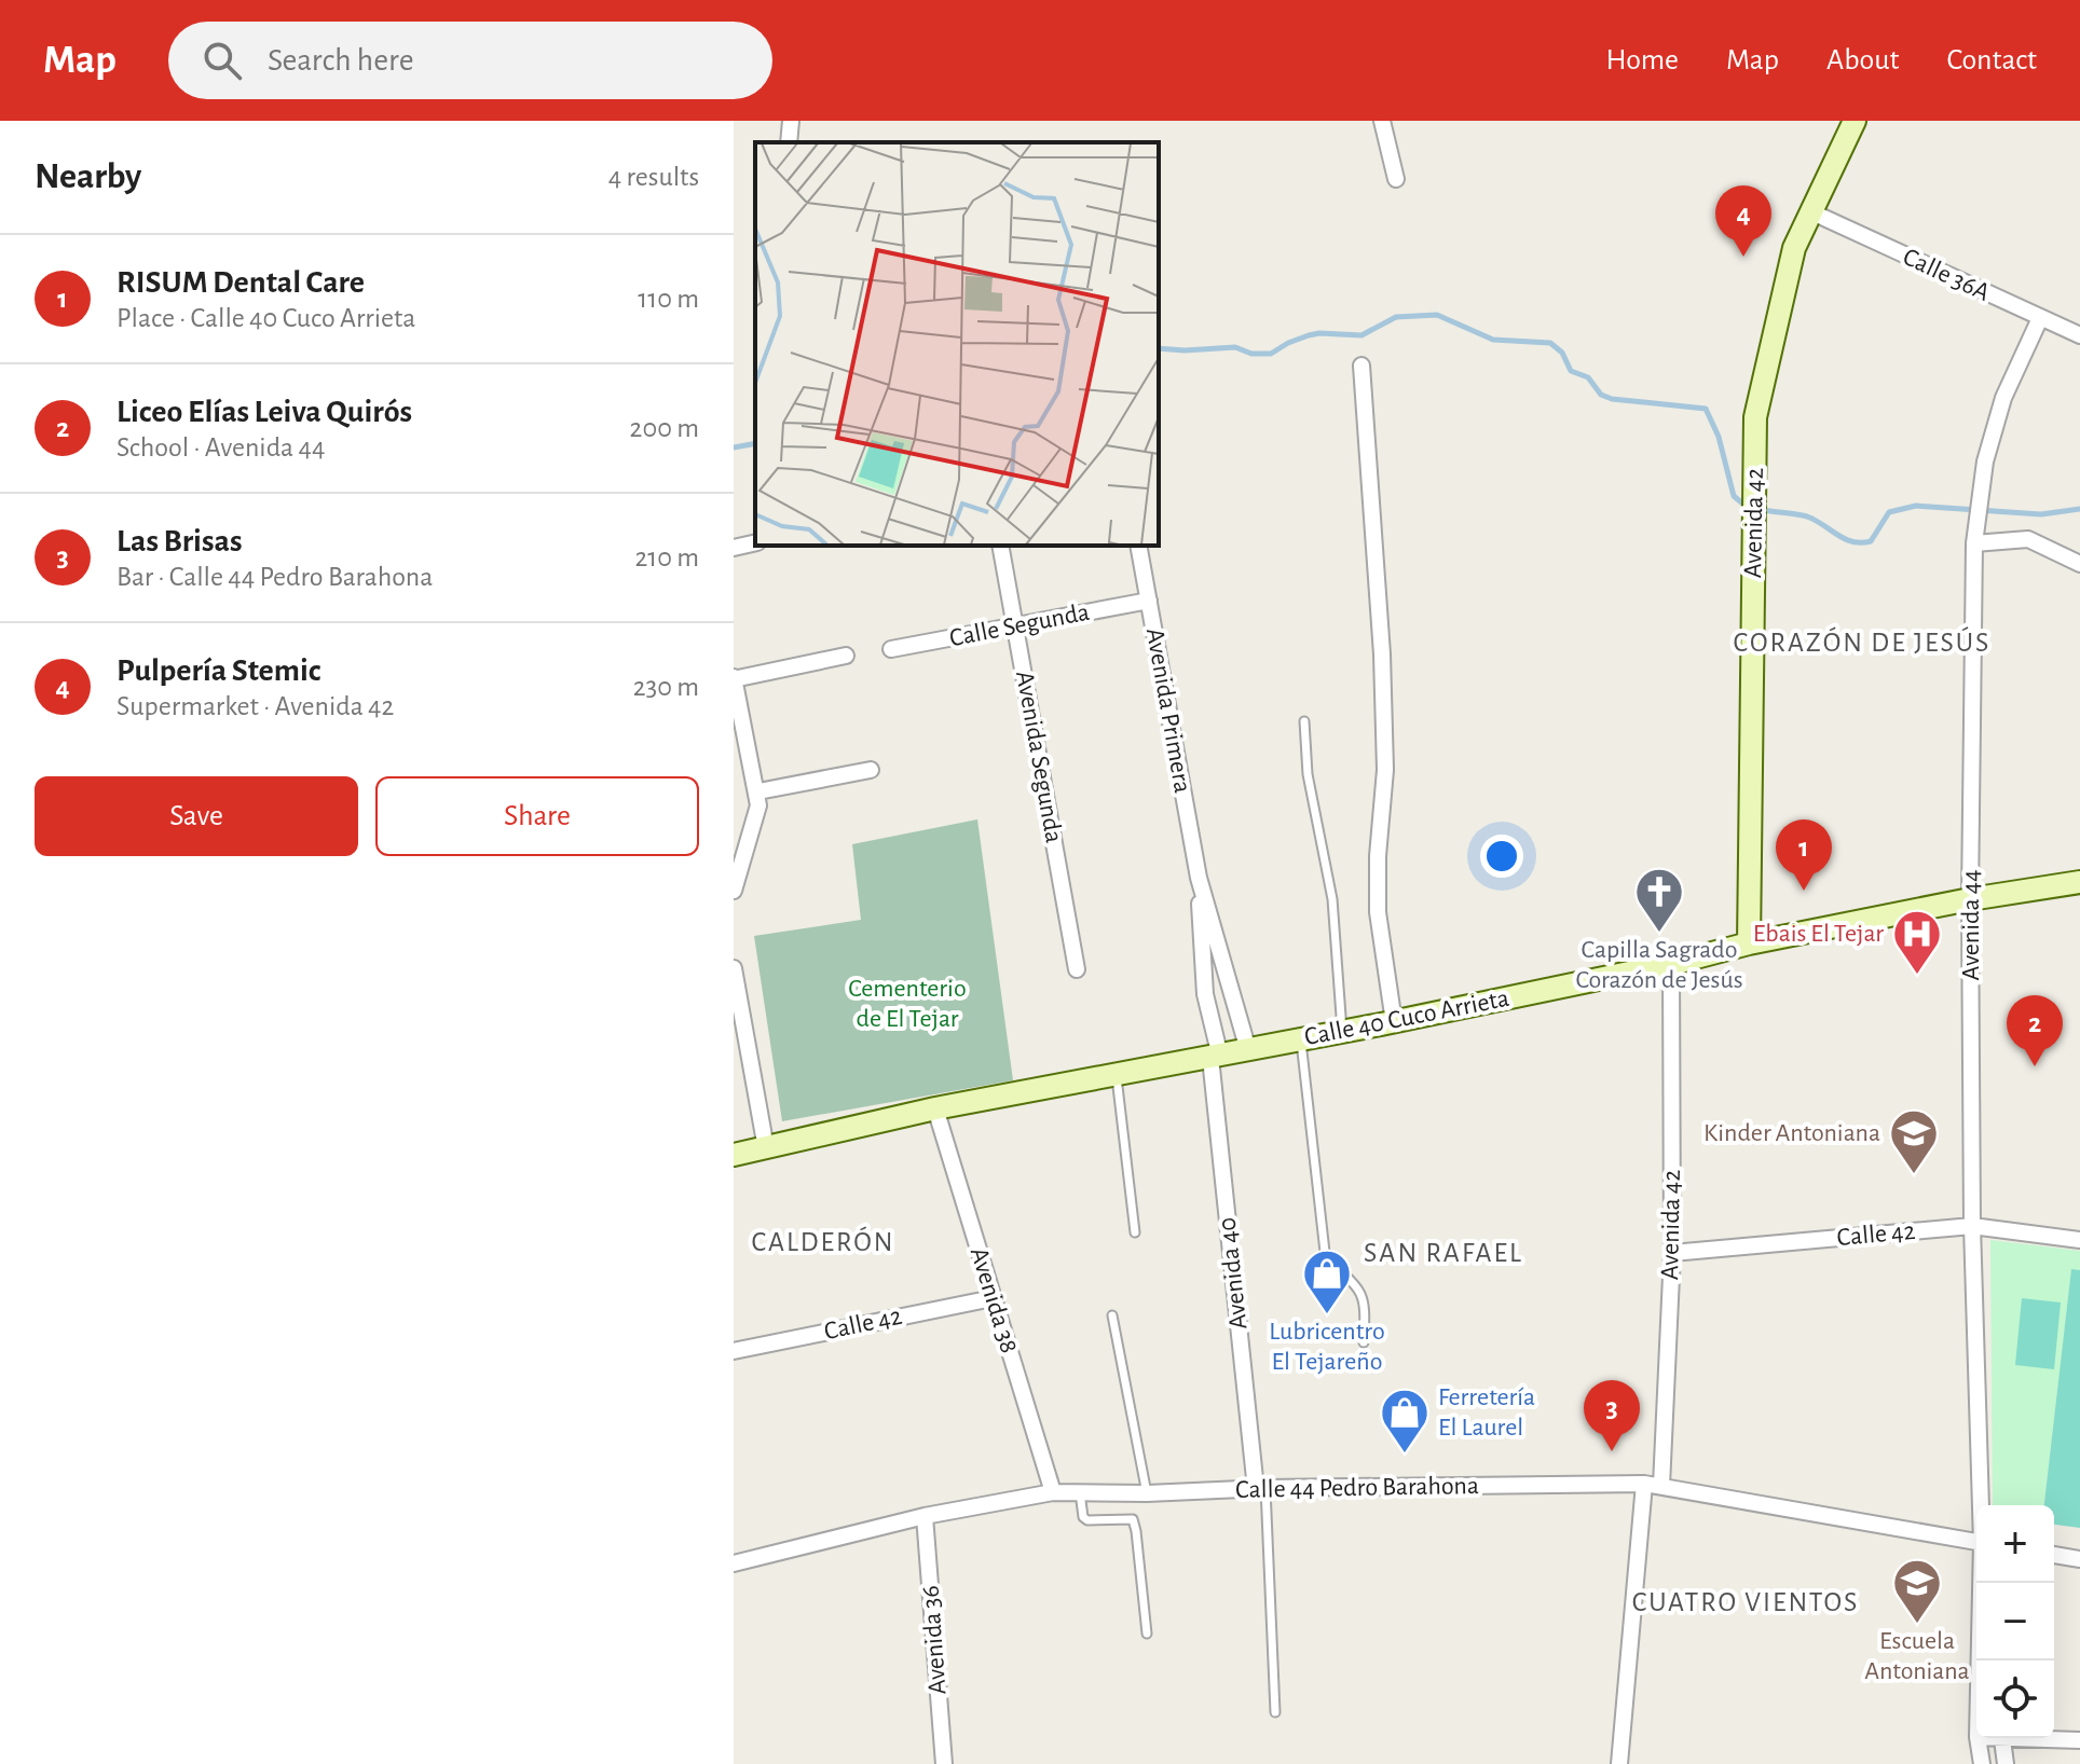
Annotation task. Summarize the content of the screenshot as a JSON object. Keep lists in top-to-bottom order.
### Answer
{
  "streets": {
    "main road": ["Avenida 42", "Calle 40 Cuco Arrieta"],
    "street": [
      "Calle 36A",
      "Calle Segunda",
      "Avenida Primera",
      "Avenida Segunda",
      "Avenida 44",
      "Calle 42",
      "Avenida 40",
      "Avenida 38",
      "Calle 44 Pedro Barahona",
      "Avenida 36"
    ]
  },
  "crossings": [
    ["Calle 36A", "Avenida 42"],
    ["Calle 36A", "Avenida 44"],
    ["Avenida 42", "Calle 40 Cuco Arrieta"],
    ["Avenida 42", "Calle 42"],
    ["Avenida 42", "Calle 44 Pedro Barahona"],
    ["Calle Segunda", "Avenida Primera"],
    ["Calle Segunda", "Avenida Segunda"],
    ["Avenida Primera", "Calle 40 Cuco Arrieta"],
    ["Avenida Primera", "Avenida 40"],
    ["Avenida 44", "Calle 40 Cuco Arrieta"],
    ["Avenida 44", "Calle 42"],
    ["Calle 40 Cuco Arrieta", "Avenida 40"],
    ["Calle 40 Cuco Arrieta", "Avenida 38"],
    ["Calle 42", "Avenida 38"],
    ["Avenida 40", "Calle 44 Pedro Barahona"],
    ["Avenida 38", "Calle 44 Pedro Barahona"],
    ["Calle 44 Pedro Barahona", "Avenida 36"]
  ],
  "districts": [
    "CORAZÓN DE JESÚS",
    "CALDERÓN",
    "SAN RAFAEL",
    "CUATRO VIENTOS"
  ],
  "parks": ["Cementerio de El Tejar"],
  "places": {
    "church": ["Capilla Sagrado Corazón de Jesús"],
    "hospital": ["Ebais El Tejar"],
    "school or university": ["Kinder Antoniana", "Escuela Antoniana"],
    "shop": ["Lubricentro El Tejareño", "Ferretería El Laurel"]
  },
  "page": {
    "header": "Map",
    "search": "Search here",
    "nav": [
      "Home",
      "Map",
      "About",
      "Contact"
    ],
    "heading": ["Nearby", "4 results"],
    "pins": [
      "4",
      "1",
      "2",
      "3"
    ],
    "list": [
      {
        "mark": "1",
        "name": "RISUM Dental Care",
        "note": "Place · Calle 40 Cuco Arrieta",
        "value": "110 m"
      },
      {
        "mark": "2",
        "name": "Liceo Elías Leiva Quirós",
        "note": "School · Avenida 44",
        "value": "200 m"
      },
      {
        "mark": "3",
        "name": "Las Brisas",
        "note": "Bar · Calle 44 Pedro Barahona",
        "value": "210 m"
      },
      {
        "mark": "4",
        "name": "Pulpería Stemic",
        "note": "Supermarket · Avenida 42",
        "value": "230 m"
      }
    ],
    "buttons": ["Save", "Share"],
    "map_buttons": ["+", "−"]
  }
}
